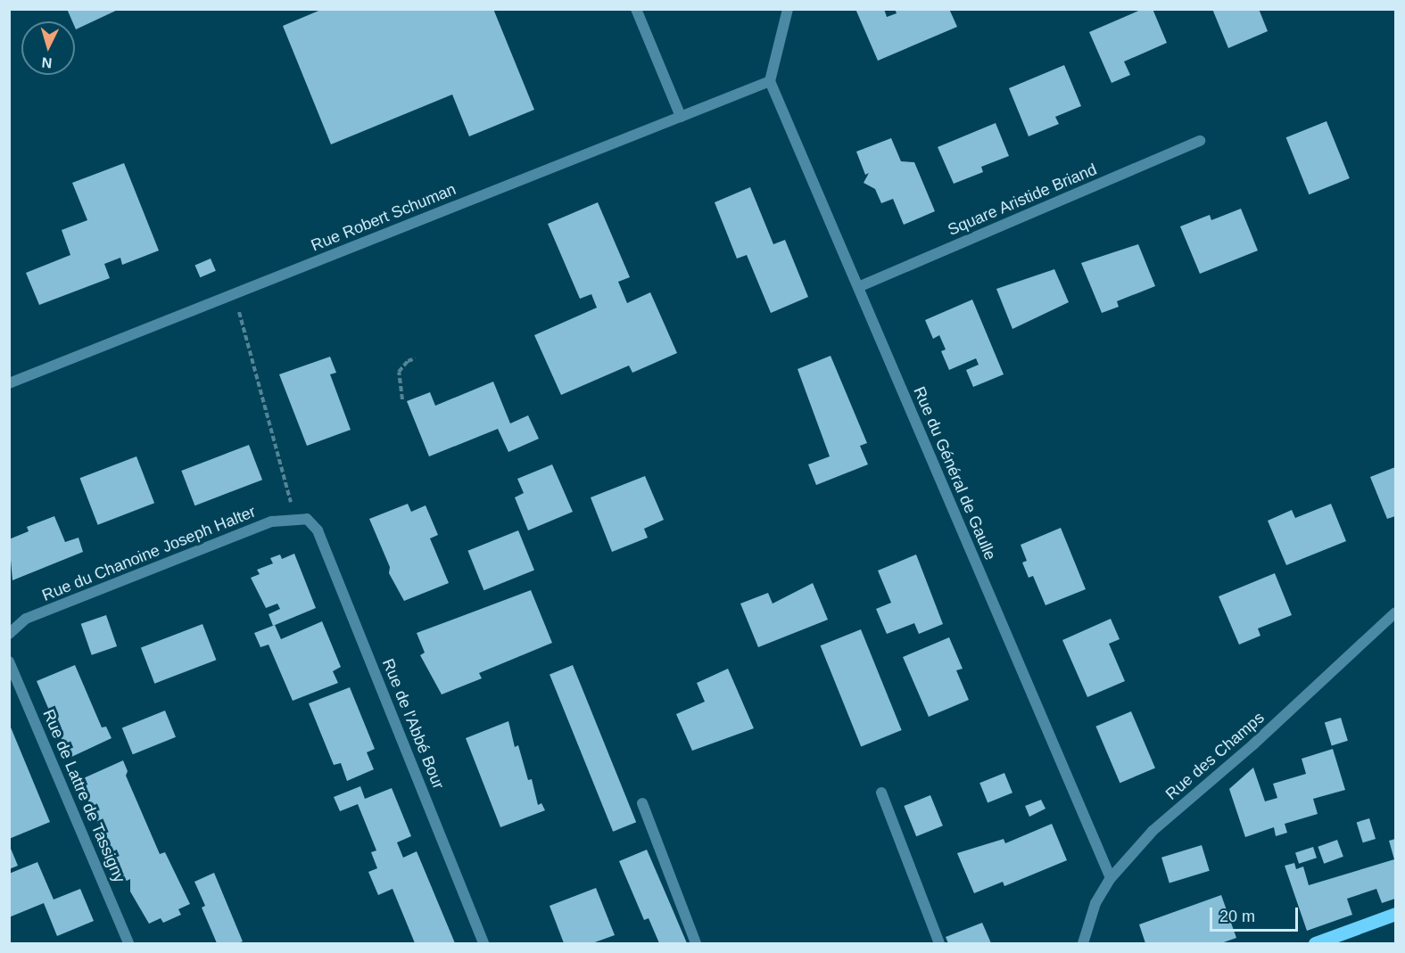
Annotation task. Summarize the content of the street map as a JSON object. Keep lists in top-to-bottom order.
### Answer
{
  "streets": {
    "street": [
      "Square Aristide Briand",
      "Rue Robert Schuman",
      "Rue du Général de Gaulle",
      "Rue du Chanoine Joseph Halter",
      "Rue de l'Abbé Bour",
      "Rue des Champs",
      "Rue de Lattre de Tassigny"
    ]
  },
  "crossings": [
    ["Square Aristide Briand", "Rue du Général de Gaulle"],
    ["Rue Robert Schuman", "Rue du Général de Gaulle"],
    ["Rue du Général de Gaulle", "Rue des Champs"],
    ["Rue du Chanoine Joseph Halter", "Rue de l'Abbé Bour"]
  ],
  "scale_bar": "20 m",
  "north": "bottom"
}
